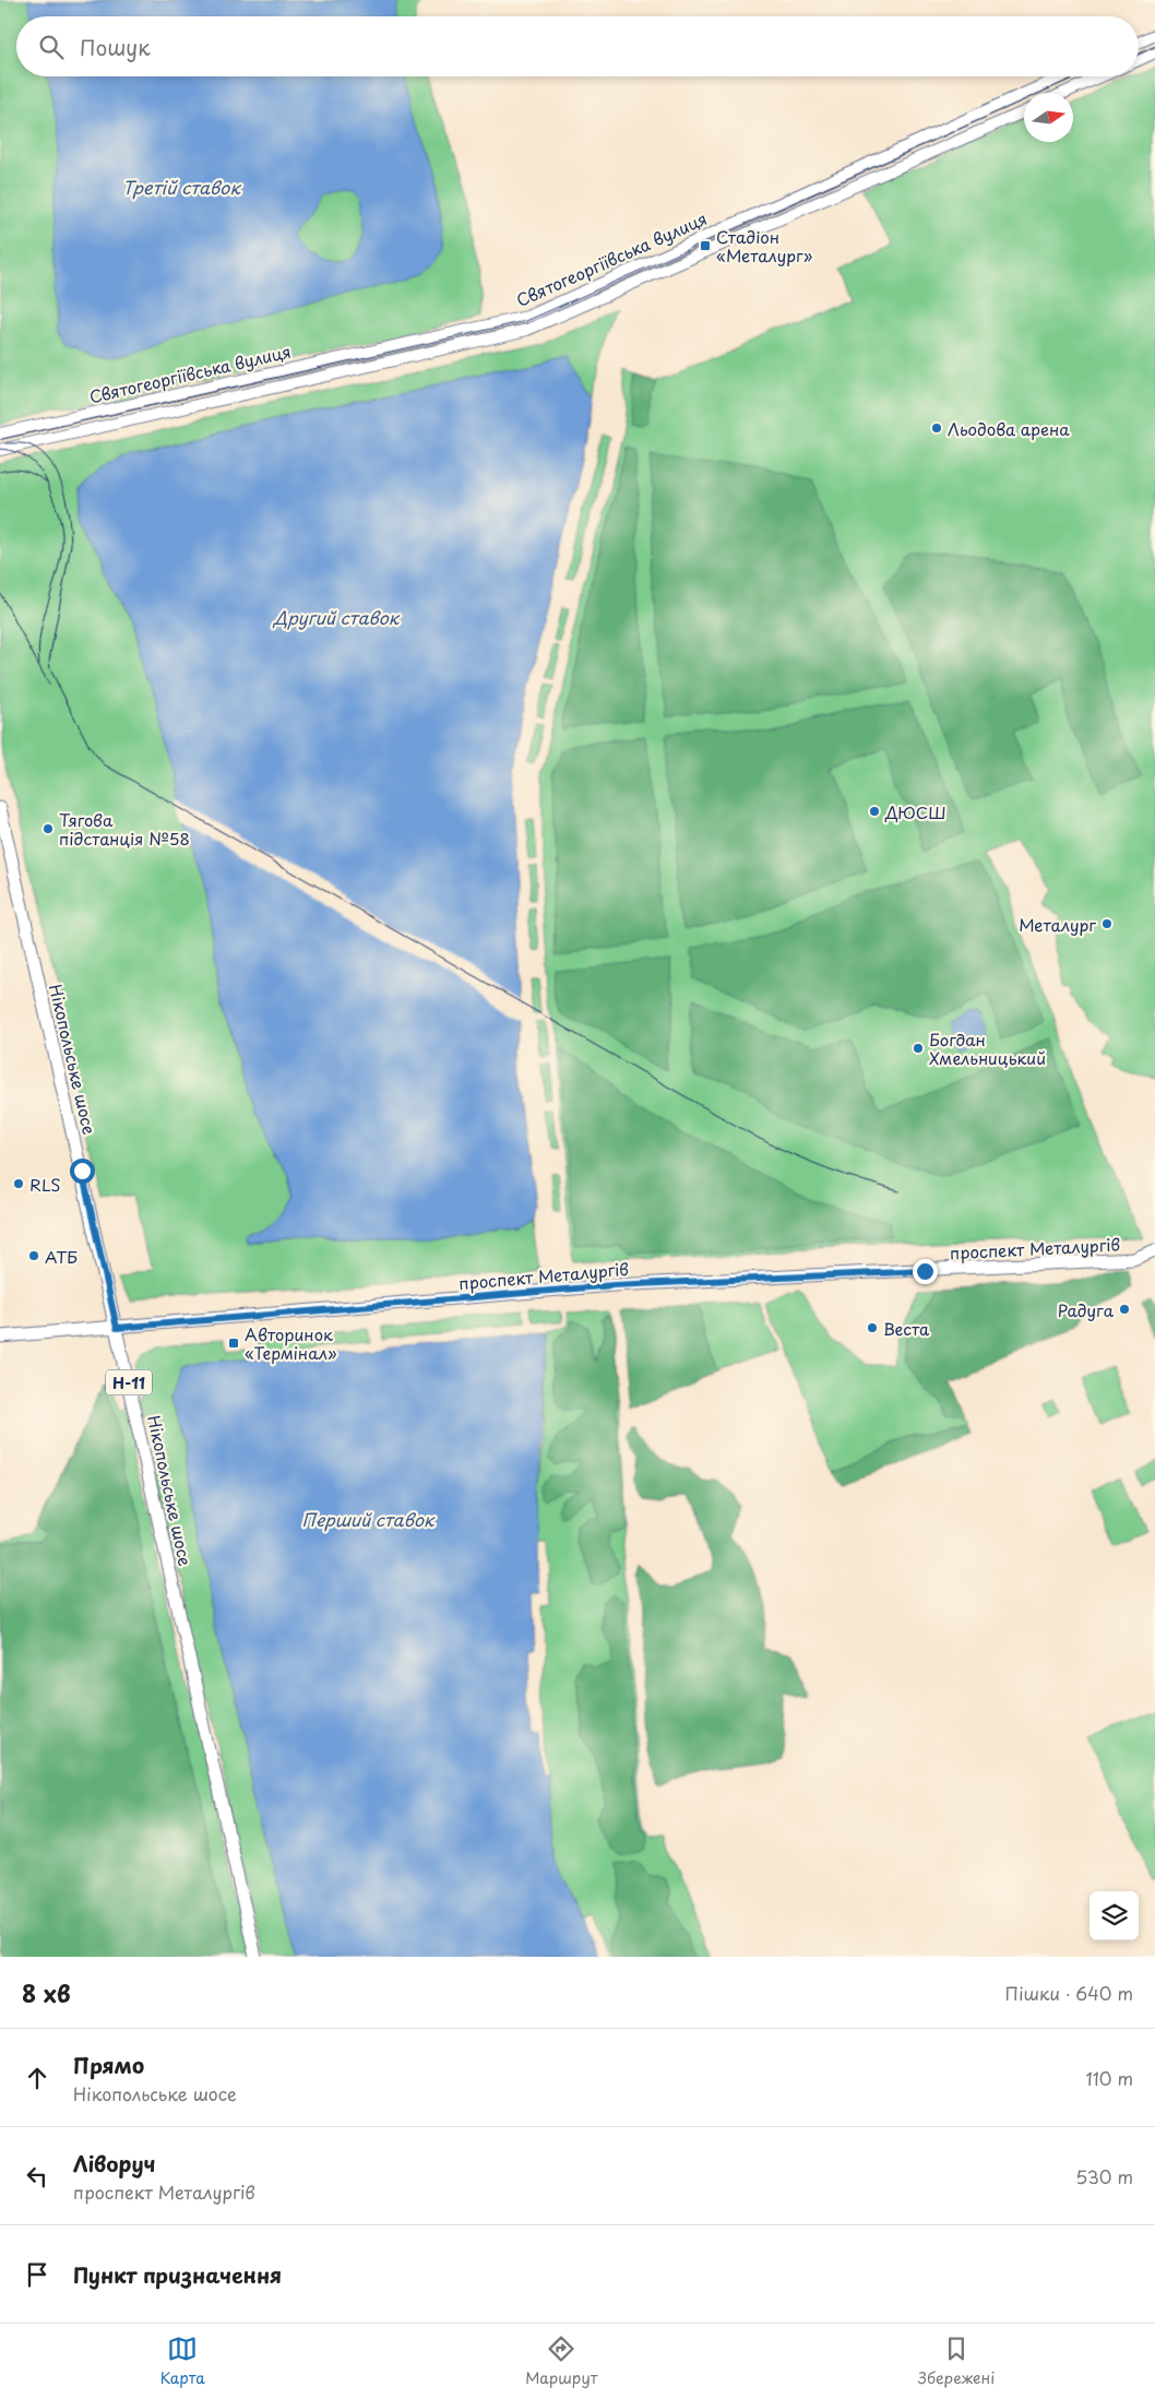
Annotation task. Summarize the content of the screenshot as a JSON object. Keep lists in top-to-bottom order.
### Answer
{
  "streets": {
    "main road": [
      "Святогеоргіївська вулиця",
      "Нікопольське шосе",
      "проспект Металургів",
      "Н-11"
    ]
  },
  "crossings": [
    ["Нікопольське шосе", "проспект Металургів"]
  ],
  "water": ["Третій ставок", "Другий ставок", "Перший ставок"],
  "places": {
    "transit": ["Стадіон «Металург»", "Авторинок «Термінал»"],
    "other": [
      "Льодова арена",
      "ДЮСШ",
      "Тягова підстанція №58",
      "Металург",
      "Богдан Хмельницький",
      "RLS",
      "АТБ",
      "Радуга",
      "Веста"
    ]
  },
  "north": "right",
  "page": {
    "search": "Пошук",
    "heading": ["8 хв", "Пішки · 640 m"],
    "list": [
      ["Прямо", "Нікопольське шосе", "110 m"],
      ["Ліворуч", "проспект Металургів", "530 m"],
      "Пункт призначення"
    ],
    "nav": ["Карта", "Маршрут", "Збережені"]
  }
}
